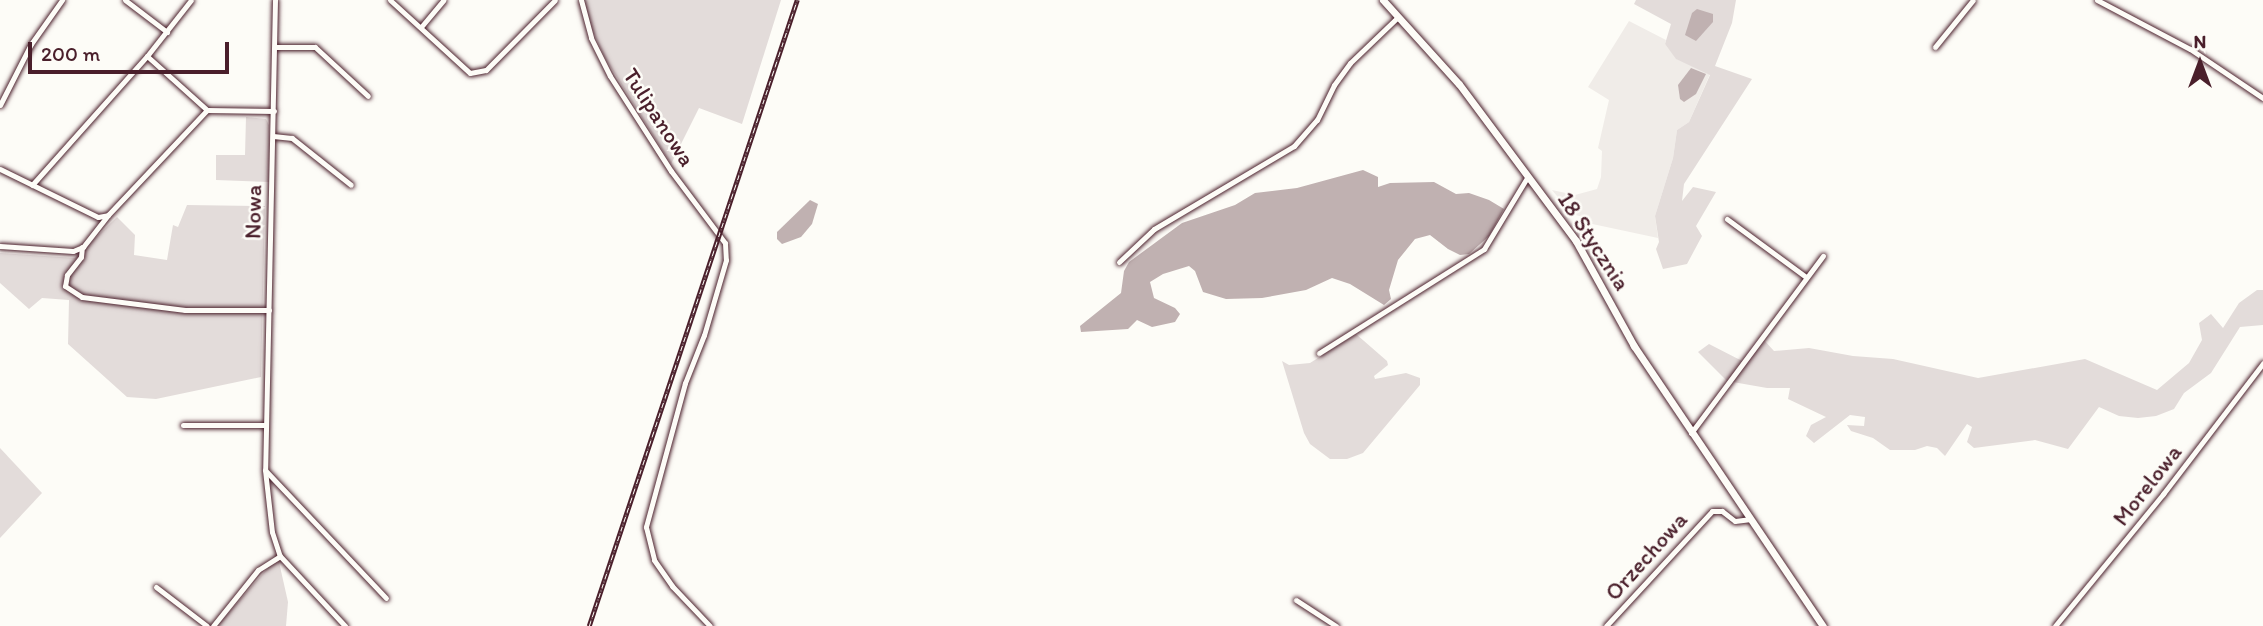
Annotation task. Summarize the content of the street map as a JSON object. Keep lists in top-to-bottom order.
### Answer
{
  "streets": {
    "street": [
      "Tulipanowa",
      "Nowa",
      "18 Stycznia",
      "Morelowa",
      "Orzechowa"
    ]
  },
  "crossings": [
    ["18 Stycznia", "Orzechowa"]
  ],
  "scale_bar": "200 m",
  "north": "top"
}
